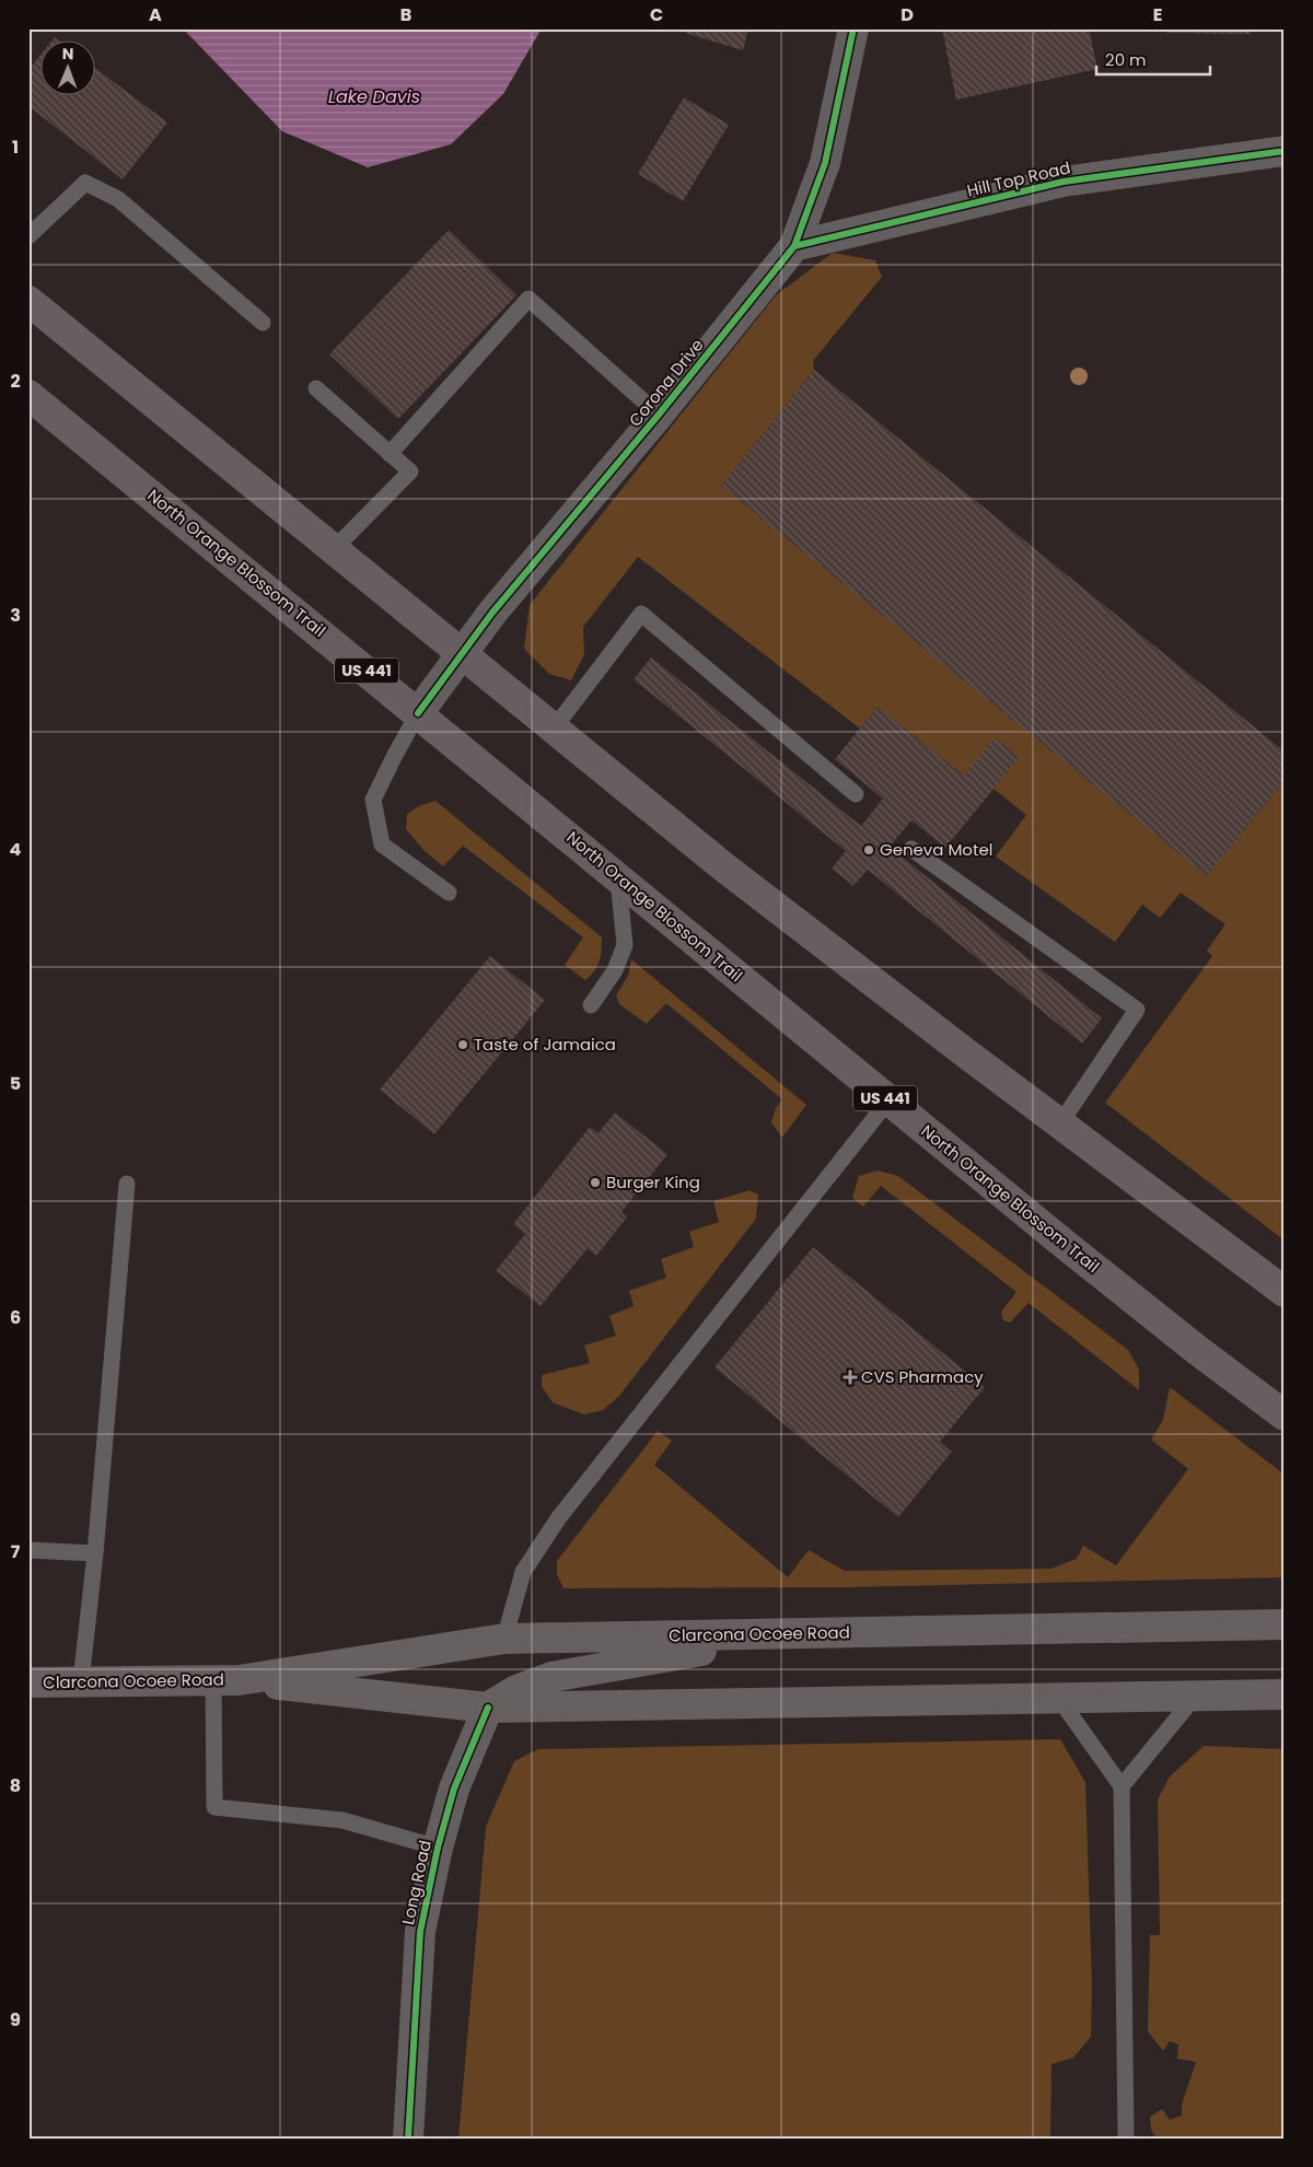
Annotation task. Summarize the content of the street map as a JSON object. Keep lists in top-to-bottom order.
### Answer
{
  "streets": {
    "main road": ["North Orange Blossom Trail", "US 441", "Clarcona Ocoee Road"],
    "street": ["Hill Top Road", "Corona Drive", "Long Road"]
  },
  "crossings": [
    ["Hill Top Road", "Corona Drive"],
    ["Corona Drive", "North Orange Blossom Trail"],
    ["Clarcona Ocoee Road", "Long Road"]
  ],
  "water": ["Lake Davis"],
  "places": {
    "other": ["Geneva Motel", "Taste of Jamaica", "Burger King"],
    "health": ["CVS Pharmacy"]
  },
  "scale_bar": "20 m",
  "north": "top",
  "grid": {
    "columns": [
      "A",
      "B",
      "C",
      "D",
      "E"
    ],
    "rows": [
      "1",
      "2",
      "3",
      "4",
      "5",
      "6",
      "7",
      "8",
      "9"
    ]
  }
}
